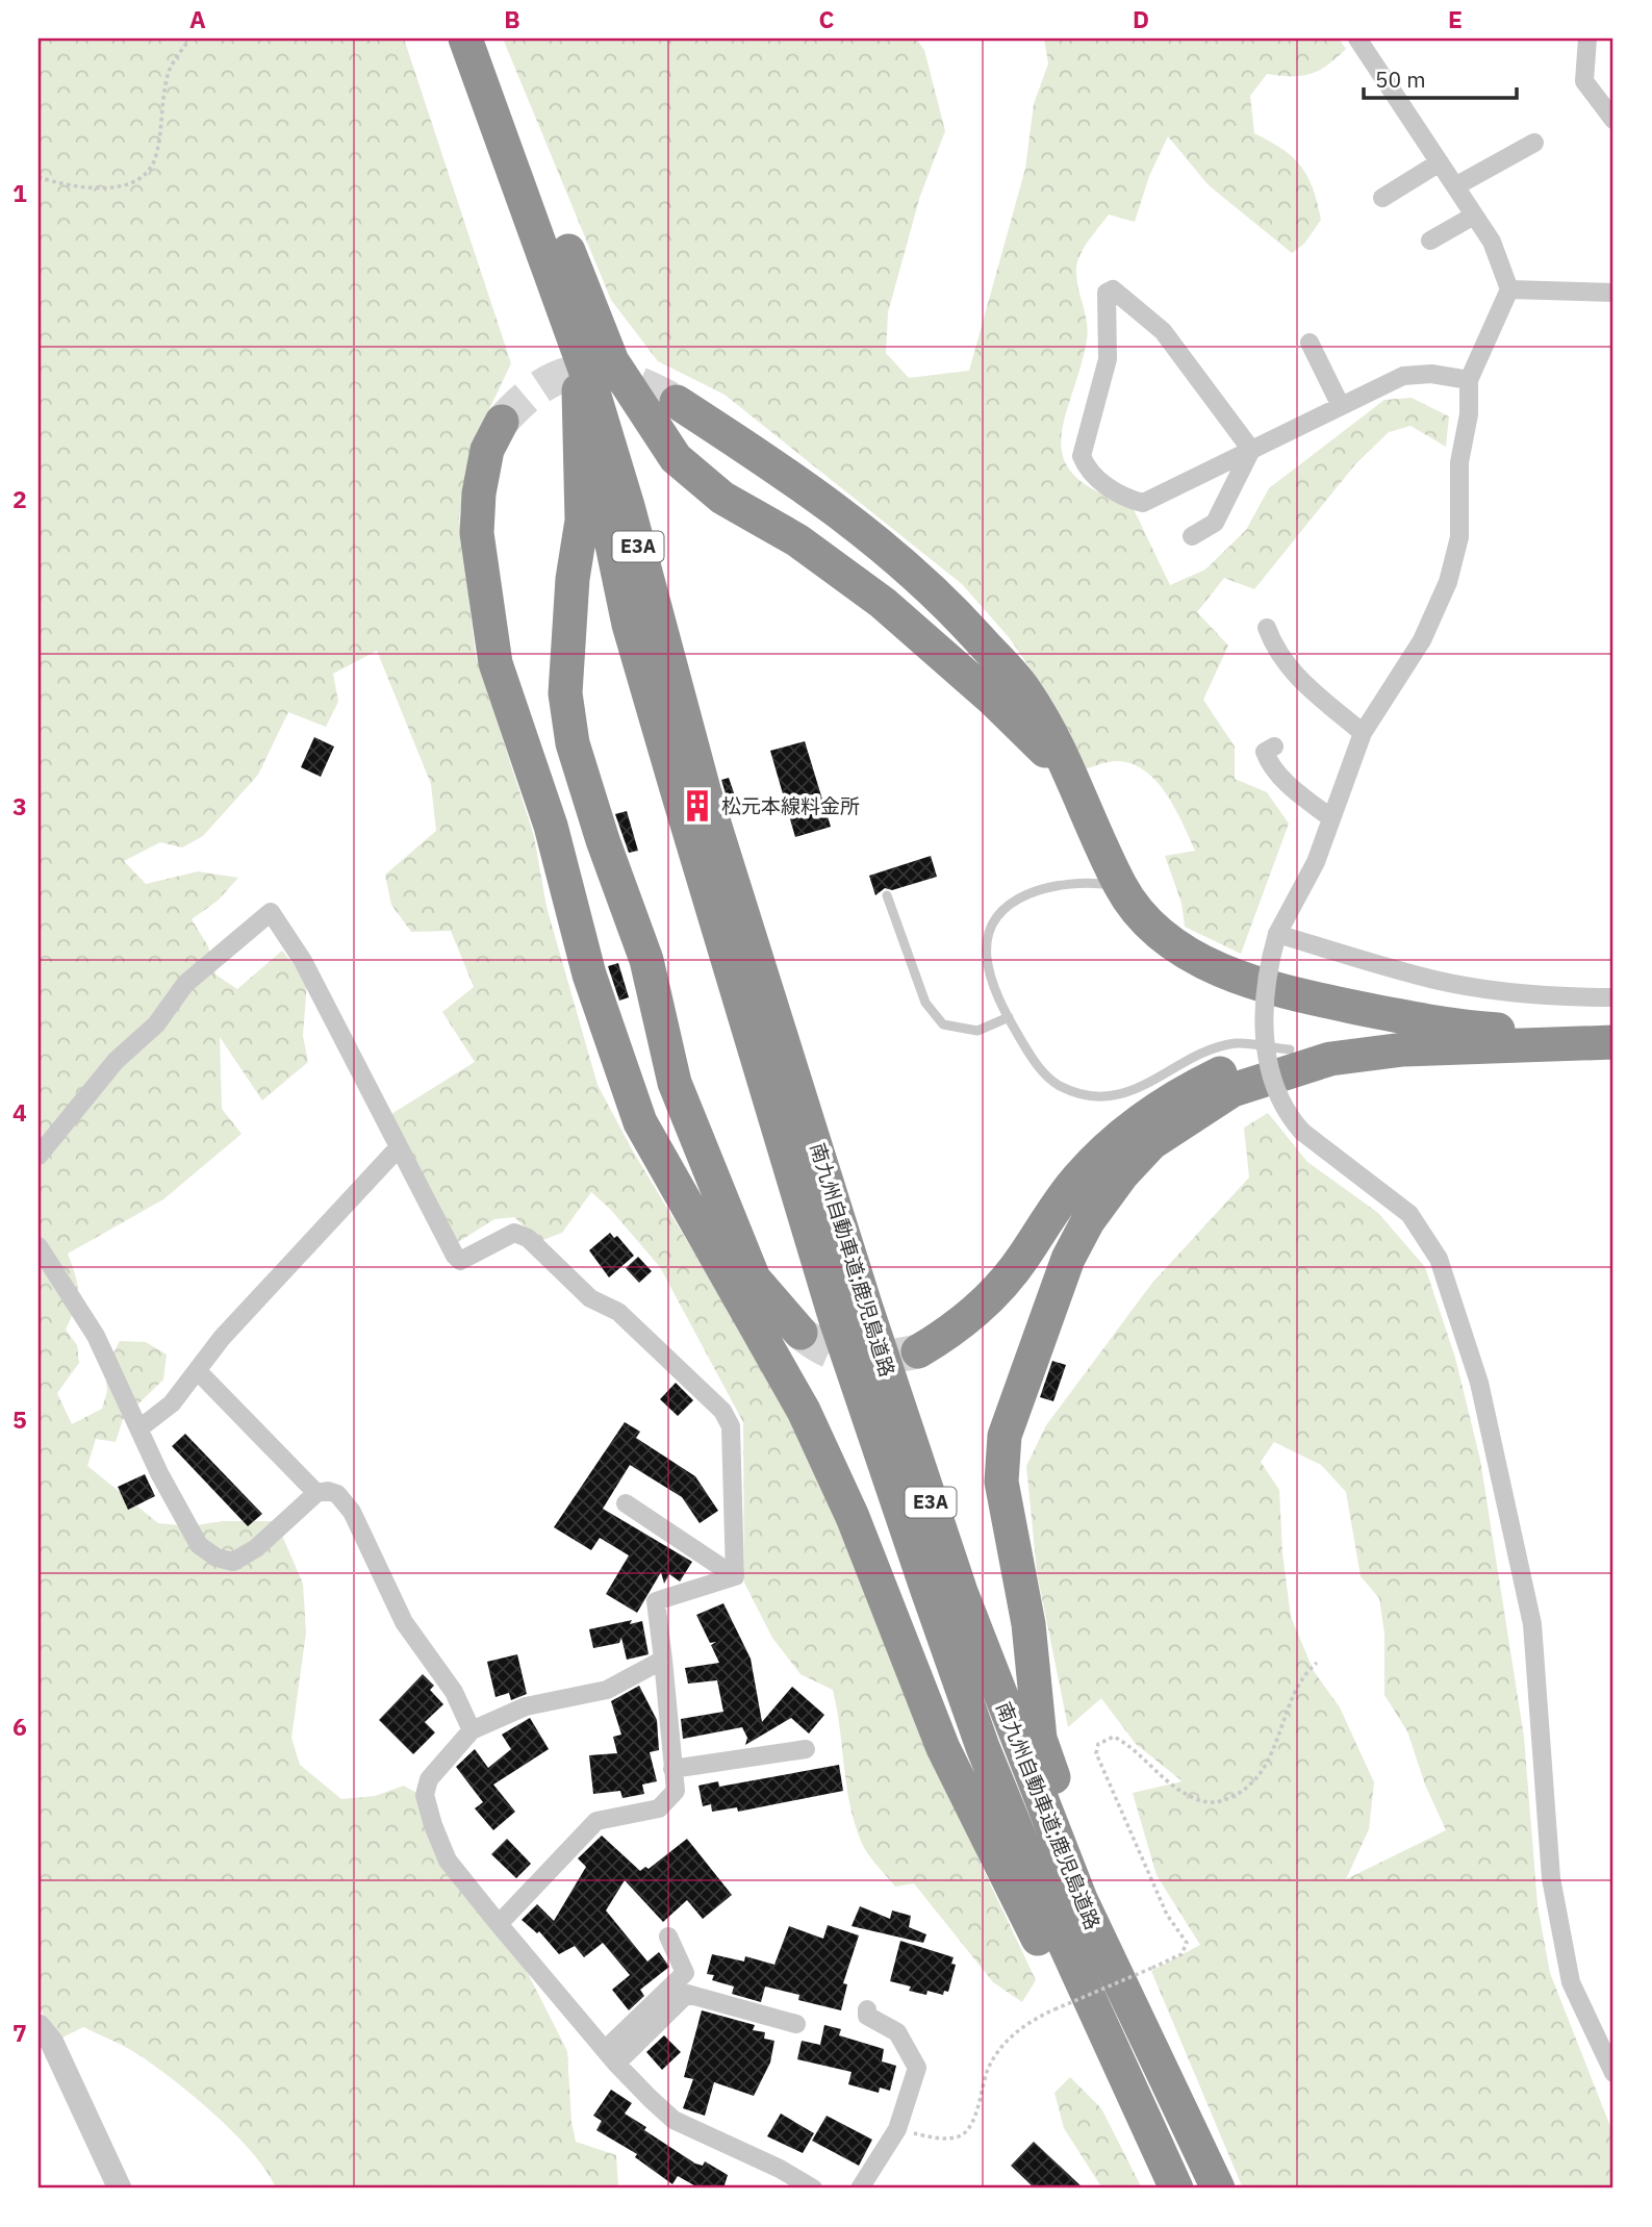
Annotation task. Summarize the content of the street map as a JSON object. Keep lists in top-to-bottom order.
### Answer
{
  "streets": {
    "highway": ["E3A", "南九州自動車道;鹿児島道路"]
  },
  "places": {
    "building": ["松元本線料金所"]
  },
  "scale_bar": "50 m",
  "grid": {
    "columns": [
      "A",
      "B",
      "C",
      "D",
      "E"
    ],
    "rows": [
      "1",
      "2",
      "3",
      "4",
      "5",
      "6",
      "7"
    ]
  }
}
